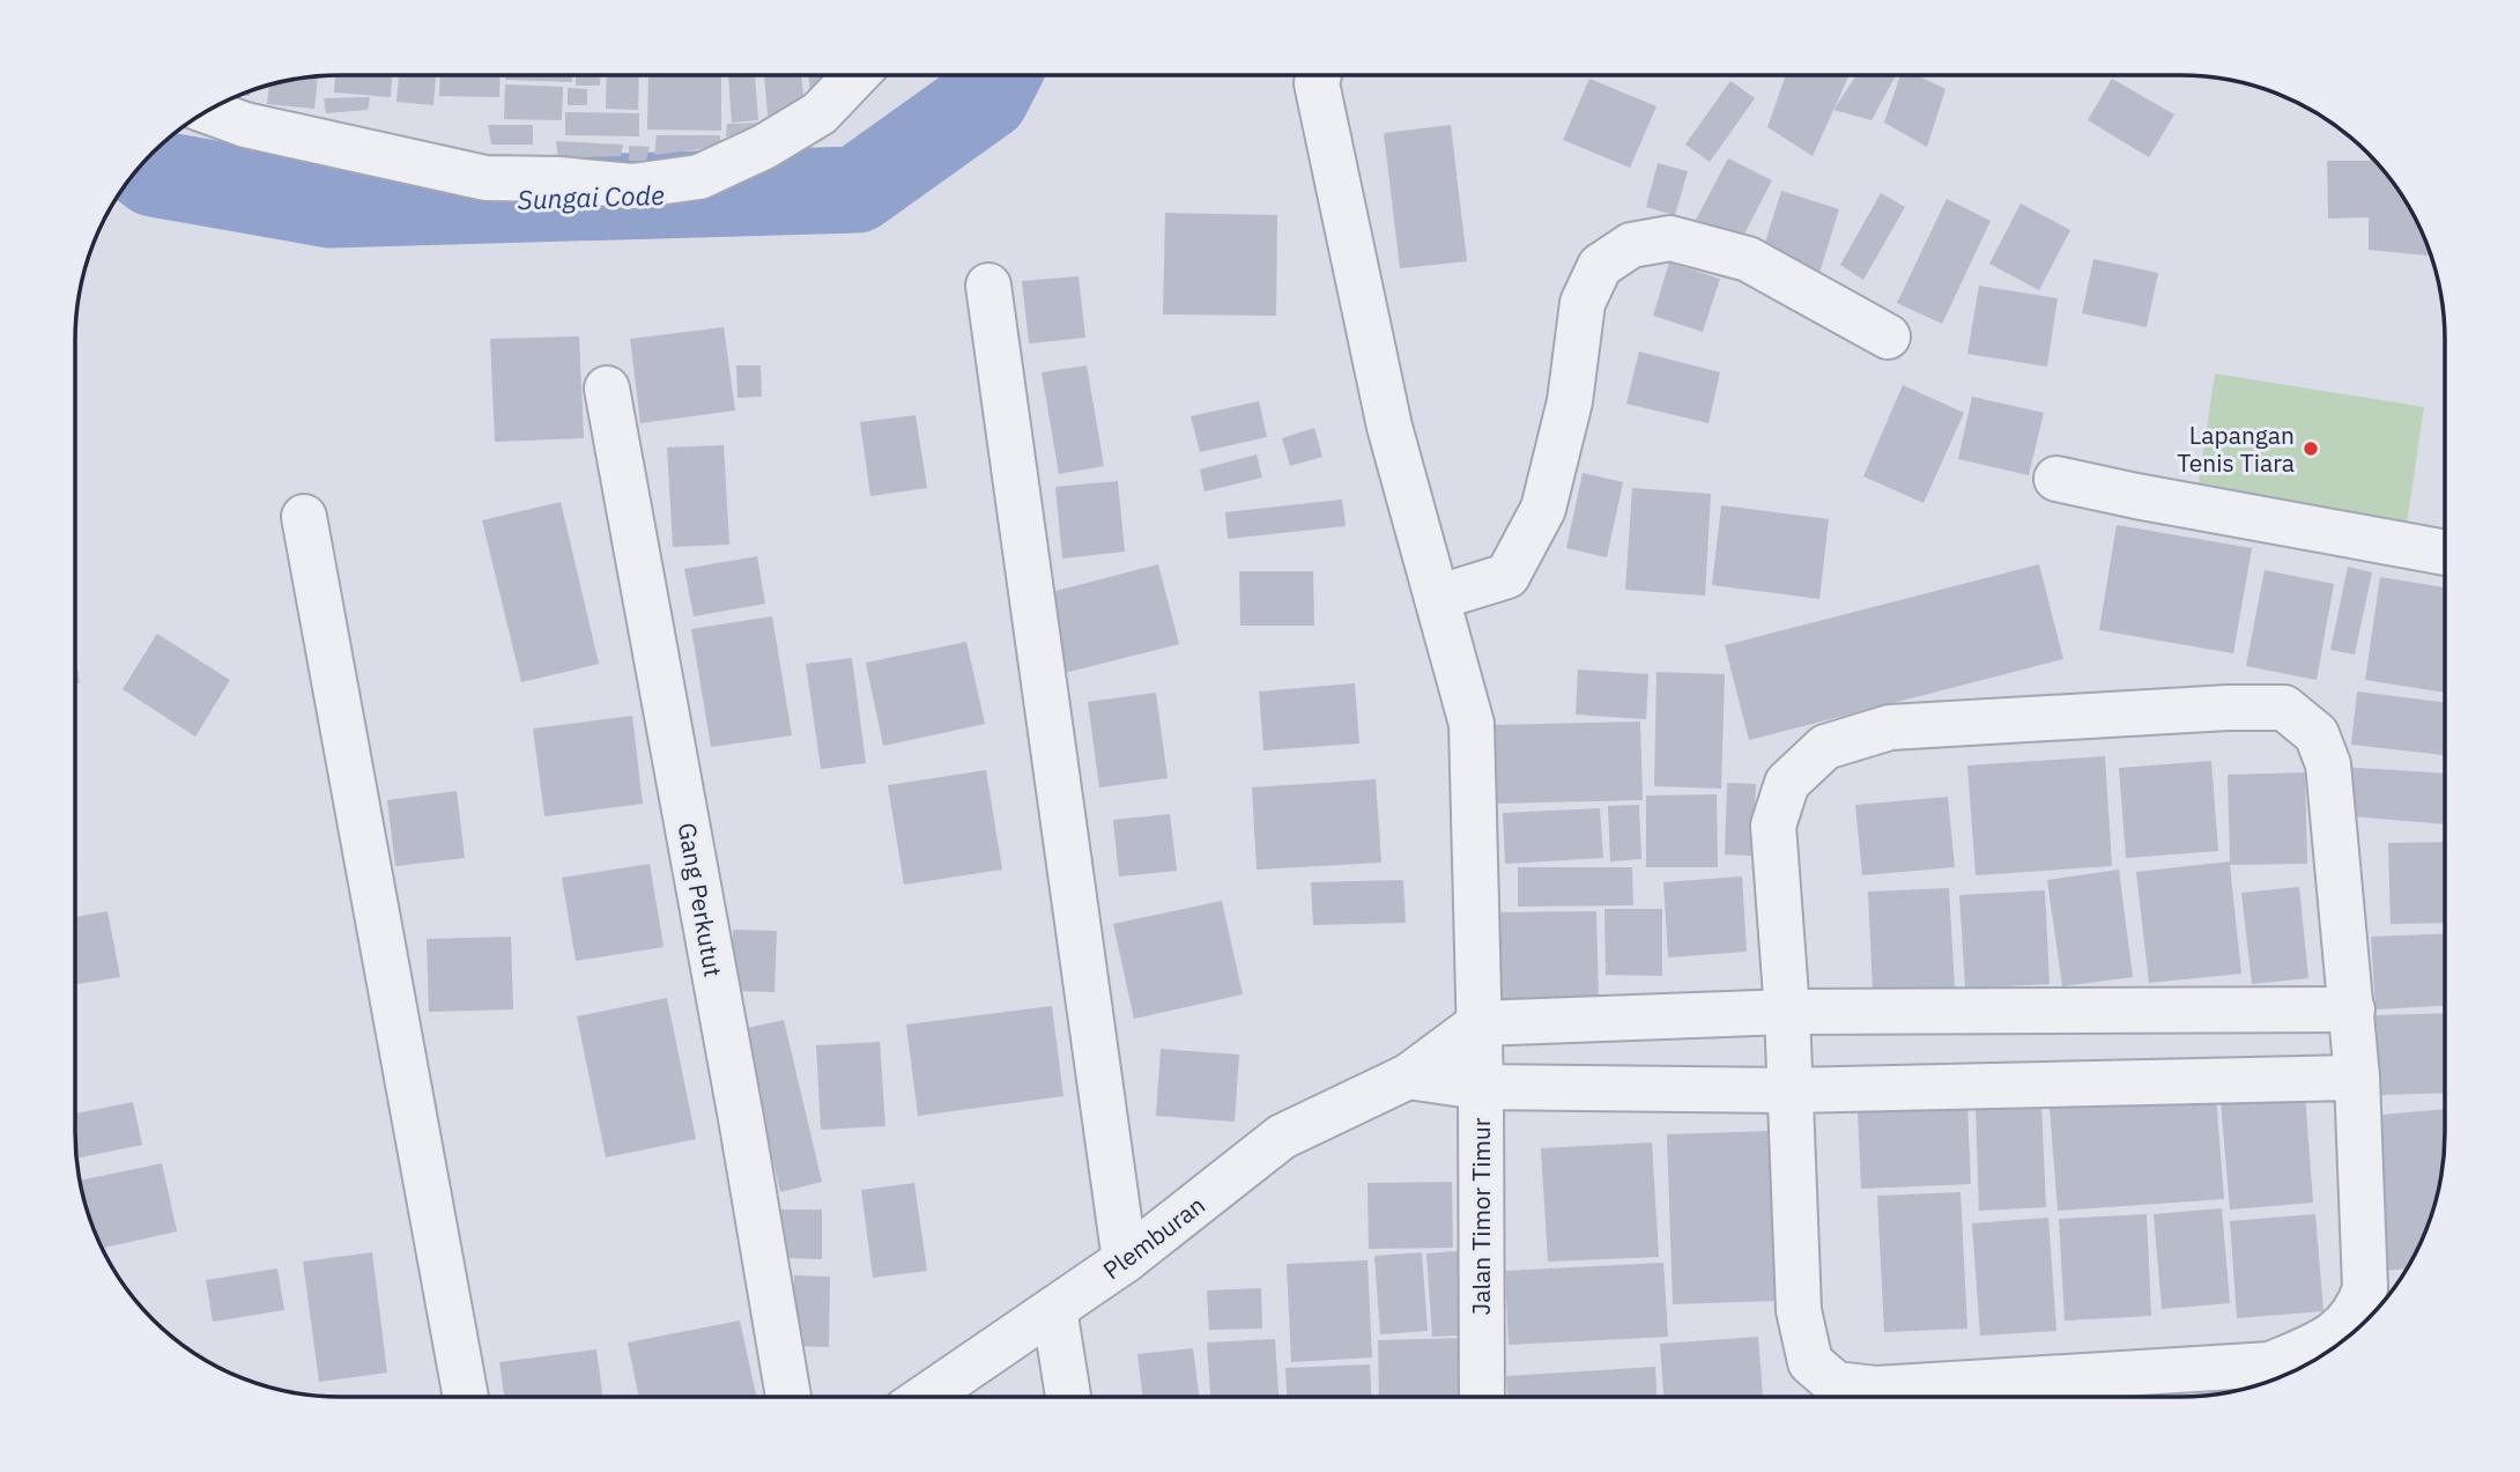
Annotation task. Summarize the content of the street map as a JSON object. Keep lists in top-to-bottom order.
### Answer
{
  "streets": {
    "street": ["Gang Perkutut", "Jalan Timor Timur", "Plemburan"]
  },
  "crossings": [
    ["Jalan Timor Timur", "Plemburan"]
  ],
  "water": ["Sungai Code"],
  "places": ["Lapangan Tenis Tiara"]
}
